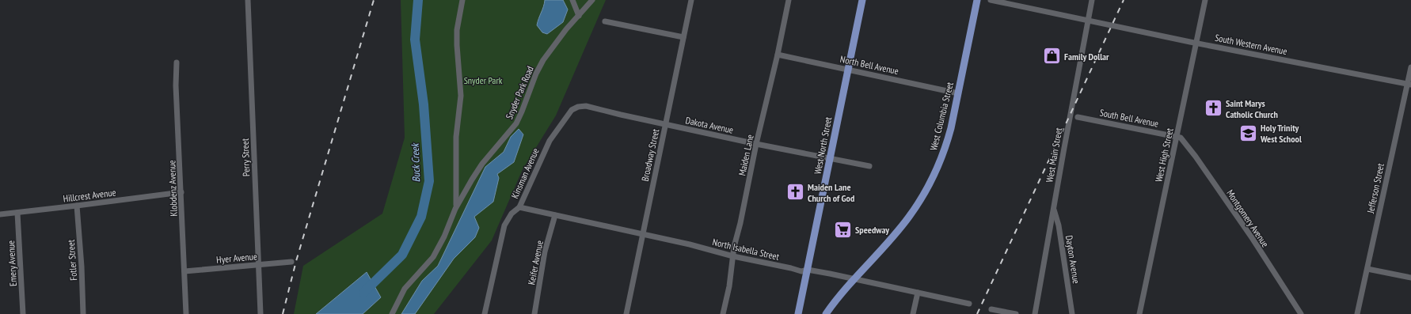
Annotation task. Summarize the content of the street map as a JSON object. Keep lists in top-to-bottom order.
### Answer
{
  "streets": {
    "main road": ["West Columbia Street", "West North Street"],
    "street": [
      "South Western Avenue",
      "North Bell Avenue",
      "Snyder Park Road",
      "South Bell Avenue",
      "Dakota Avenue",
      "Broadway Street",
      "Maiden Lane",
      "West Main Street",
      "West High Street",
      "Perry Street",
      "Kinsman Avenue",
      "Klobdenz Avenue",
      "Jefferson Street",
      "Hillcrest Avenue",
      "Montgomery Avenue",
      "North Isabella Street",
      "Hyer Avenue",
      "Dayton Avenue",
      "Fotler Street",
      "Keifer Avenue",
      "Emery Avenue"
    ]
  },
  "crossings": [
    ["South Western Avenue", "West Main Street"],
    ["South Western Avenue", "West High Street"],
    ["South Western Avenue", "Jefferson Street"],
    ["North Bell Avenue", "West Columbia Street"],
    ["North Bell Avenue", "West North Street"],
    ["North Bell Avenue", "Maiden Lane"],
    ["West Columbia Street", "North Isabella Street"],
    ["South Bell Avenue", "West High Street"],
    ["South Bell Avenue", "Montgomery Avenue"],
    ["Dakota Avenue", "West North Street"],
    ["Dakota Avenue", "Broadway Street"],
    ["Dakota Avenue", "Maiden Lane"],
    ["Dakota Avenue", "Kinsman Avenue"],
    ["West North Street", "North Isabella Street"],
    ["Broadway Street", "North Isabella Street"],
    ["Maiden Lane", "North Isabella Street"],
    ["West Main Street", "Dayton Avenue"],
    ["West High Street", "Montgomery Avenue"],
    ["Perry Street", "Hyer Avenue"],
    ["Kinsman Avenue", "North Isabella Street"],
    ["Klobdenz Avenue", "Hillcrest Avenue"],
    ["Klobdenz Avenue", "Hyer Avenue"],
    ["Hillcrest Avenue", "Fotler Street"],
    ["Hillcrest Avenue", "Emery Avenue"],
    ["North Isabella Street", "Keifer Avenue"]
  ],
  "water": ["Buck Creek"],
  "parks": ["Snyder Park"],
  "places": {
    "shop": ["Family Dollar"],
    "church": ["Saint Marys Catholic Church", "Maiden Lane Church of God"],
    "school or university": ["Holy Trinity West School"],
    "supermarket": ["Speedway"]
  }
}
